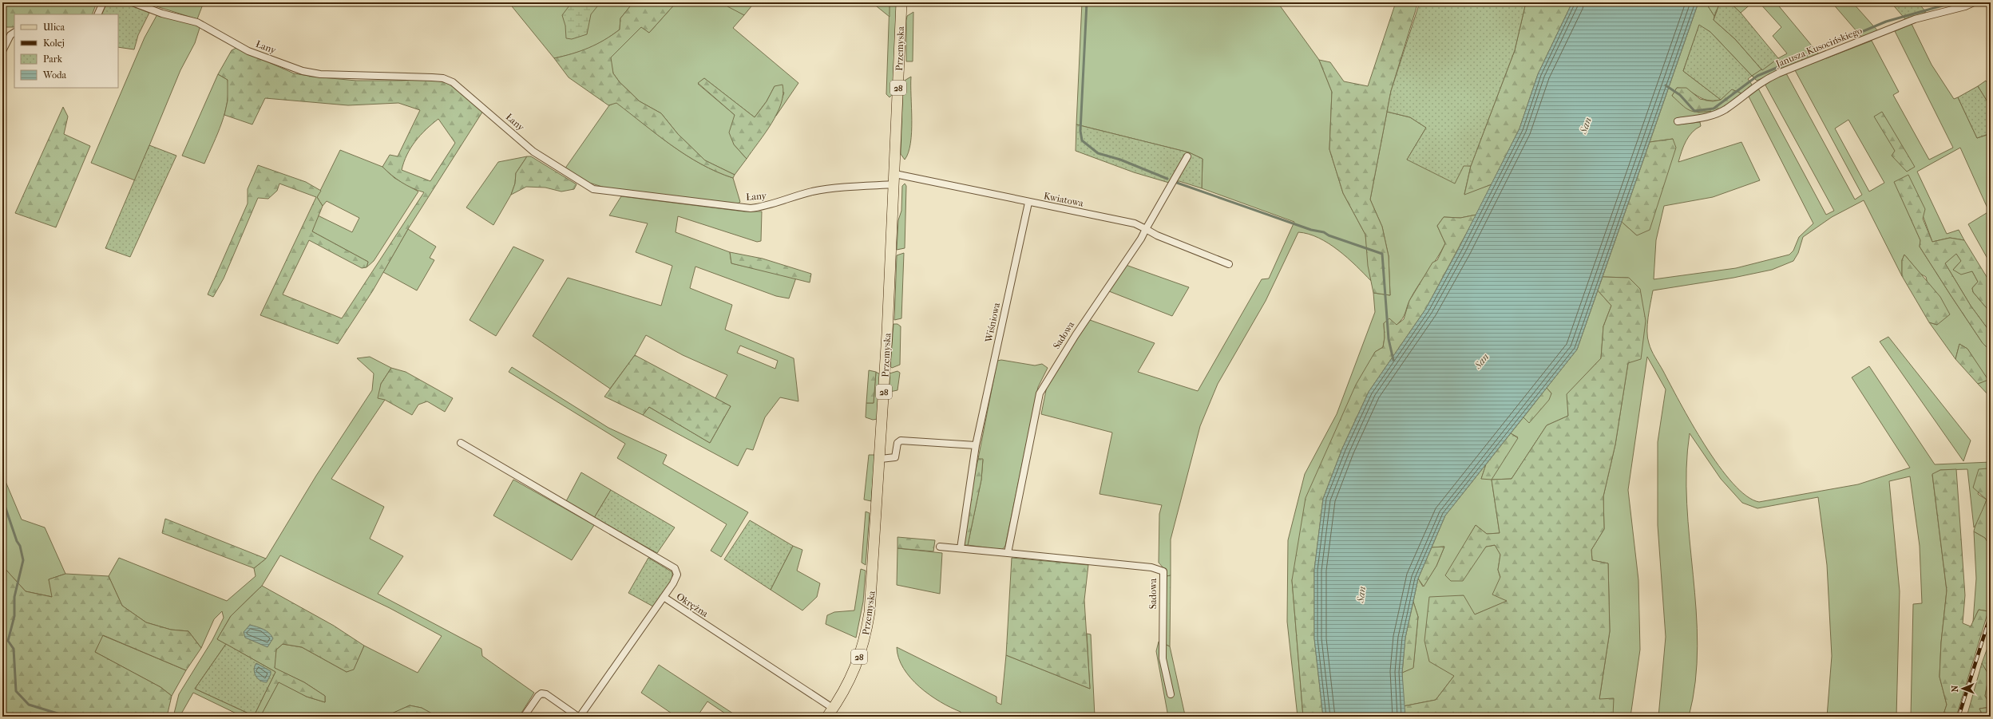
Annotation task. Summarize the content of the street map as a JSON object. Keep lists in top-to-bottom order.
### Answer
{
  "streets": {
    "main road": ["Przemyska", "28"],
    "street": [
      "Łany",
      "Janusza Kusocińskiego",
      "Kwiatowa",
      "Wiśniowa",
      "Sadowa",
      "Okrężna"
    ]
  },
  "crossings": [
    ["Łany", "Przemyska"],
    ["Łany", "Kwiatowa"],
    ["Przemyska", "Kwiatowa"],
    ["Przemyska", "Okrężna"],
    ["Kwiatowa", "Wiśniowa"],
    ["Kwiatowa", "Sadowa"],
    ["Wiśniowa", "Sadowa"]
  ],
  "water": ["San"],
  "legend": [
    "Ulica",
    "Kolej",
    "Park",
    "Woda"
  ],
  "north": "left"
}
